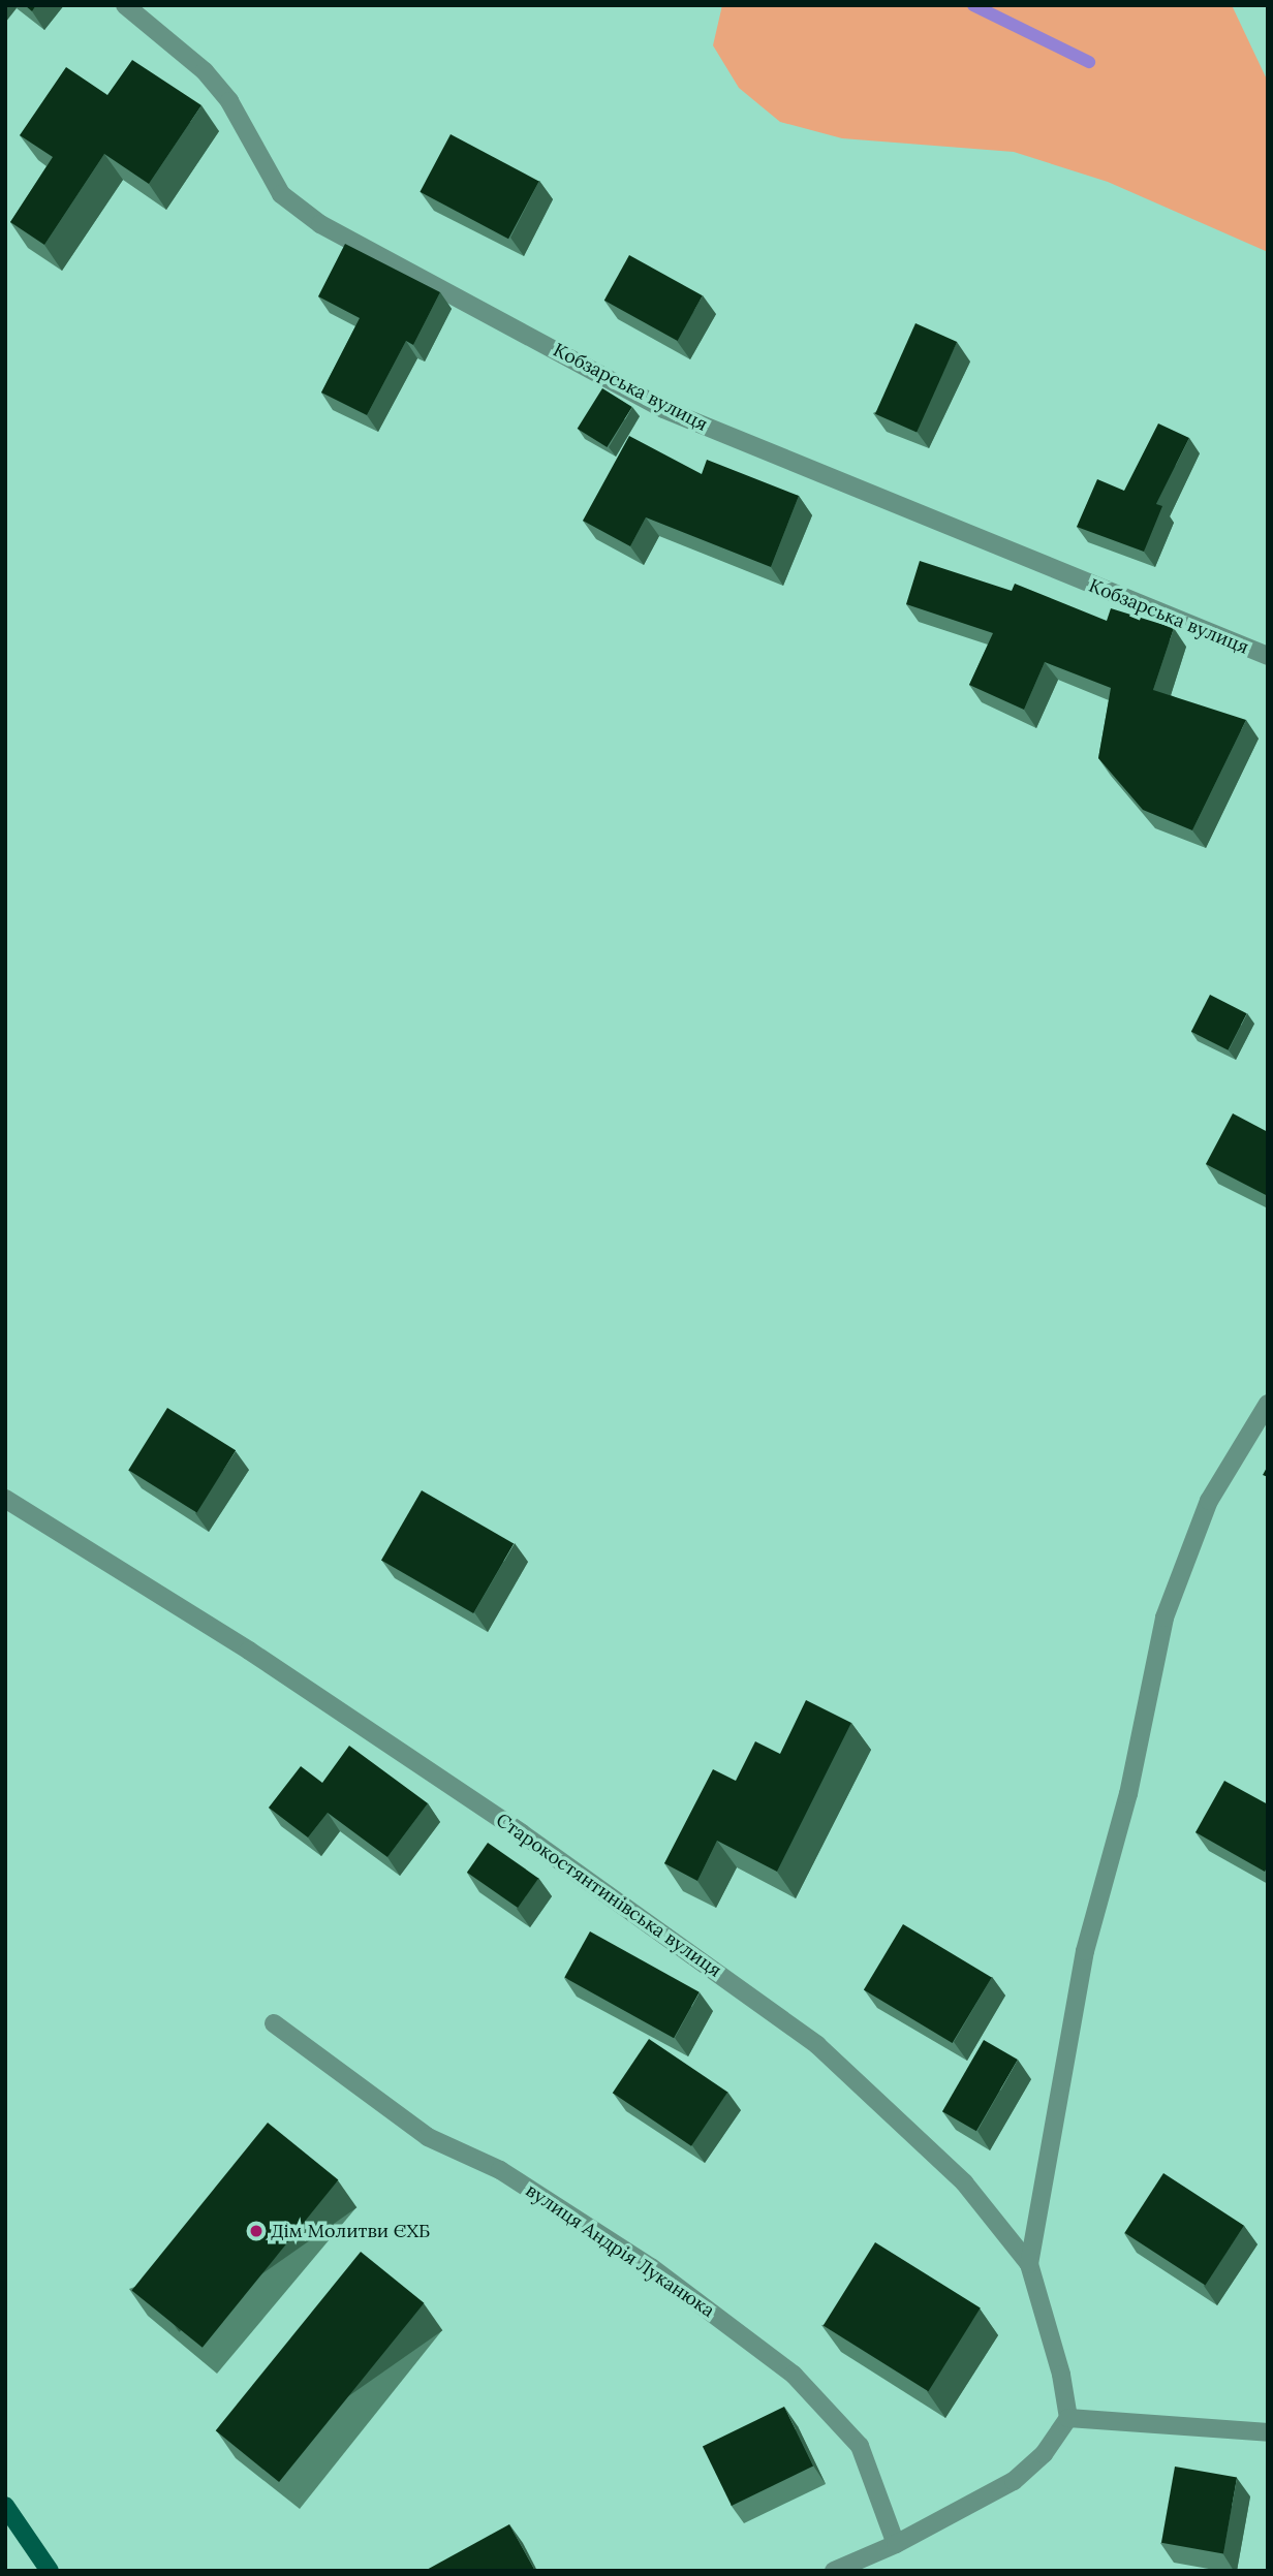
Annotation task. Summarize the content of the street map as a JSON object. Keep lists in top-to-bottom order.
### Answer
{
  "streets": {
    "street": ["Кобзарська вулиця", "Старокостянтинівська вулиця", "вулиця Андрія Луканюка"]
  },
  "places": ["Дім Молитви ЄХБ"]
}
